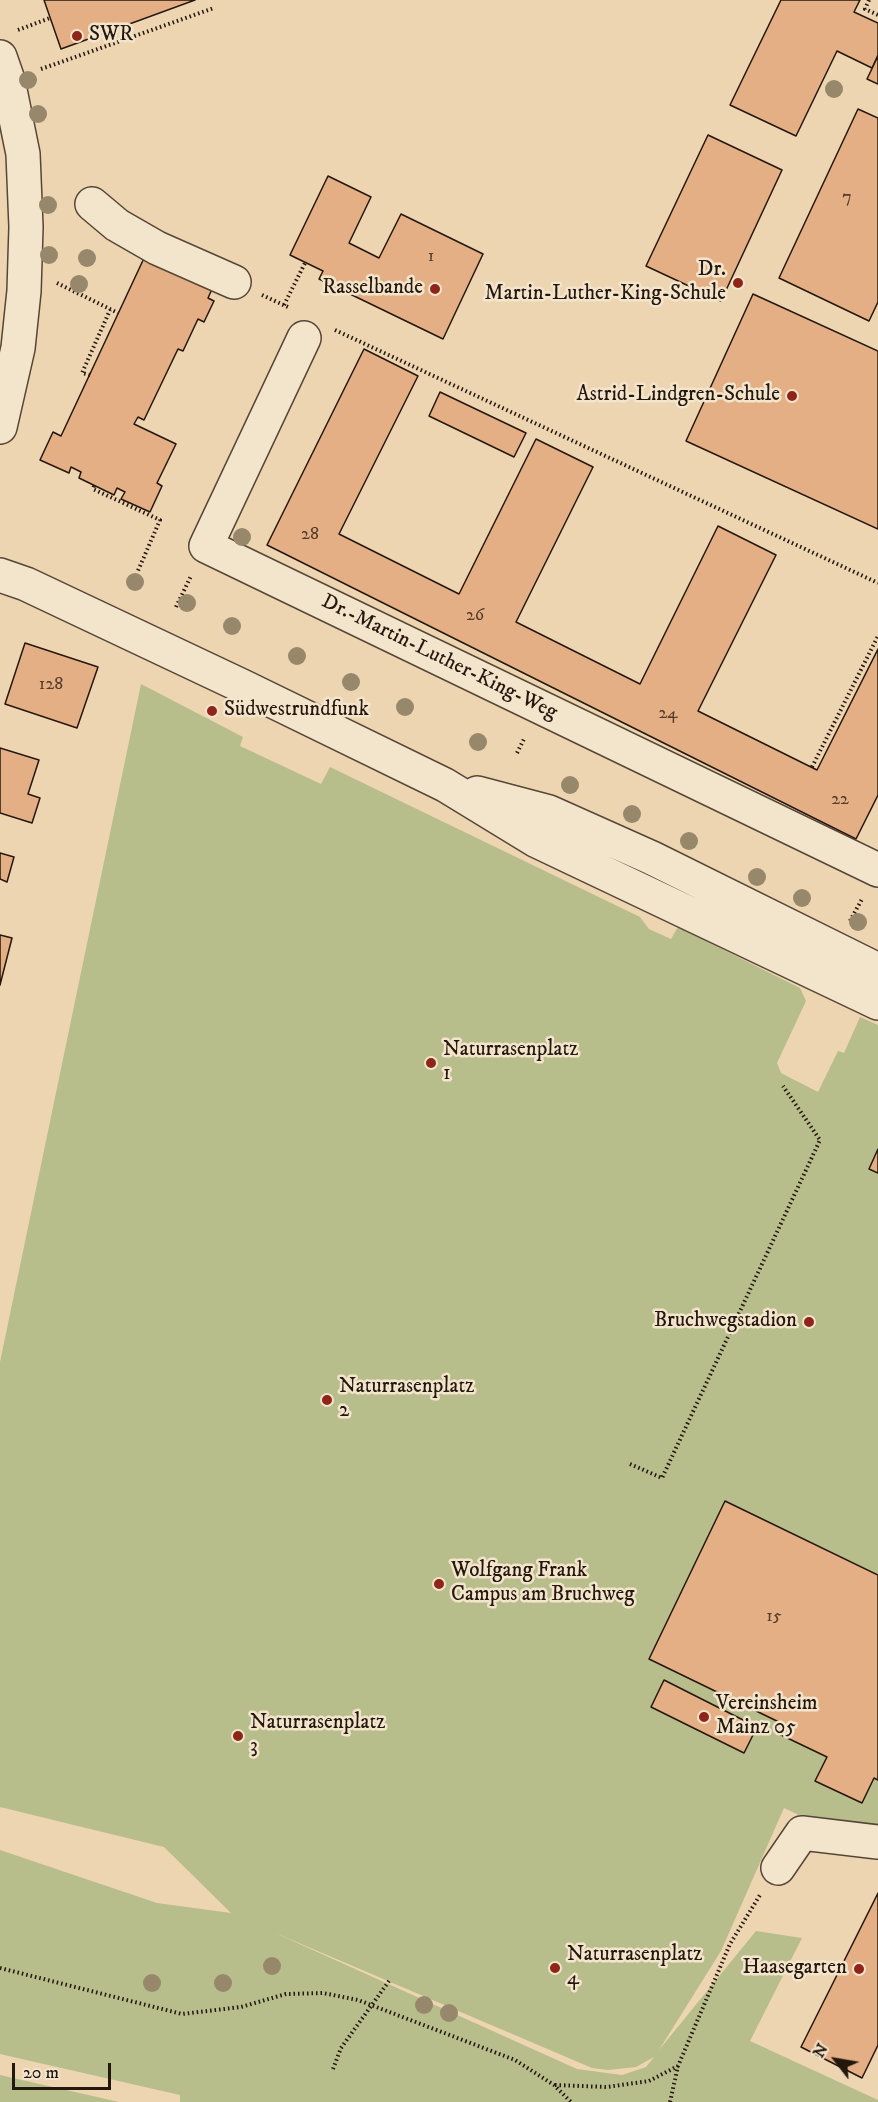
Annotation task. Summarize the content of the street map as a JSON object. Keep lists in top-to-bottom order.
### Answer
{
  "streets": {
    "street": ["Dr.-Martin-Luther-King-Weg"]
  },
  "places": [
    "SWR",
    "Dr. Martin-Luther-King-Schule",
    "Rasselbande",
    "Astrid-Lindgren-Schule",
    "Südwestrundfunk",
    "Naturrasenplatz 1",
    "Bruchwegstadion",
    "Naturrasenplatz 2",
    "Wolfgang Frank Campus am Bruchweg",
    "Vereinsheim Mainz 05",
    "Naturrasenplatz 3",
    "Naturrasenplatz 4",
    "Haasegarten"
  ],
  "house_numbers": [
    "7",
    "1",
    "28",
    "26",
    "128",
    "24",
    "22",
    "15"
  ],
  "scale_bar": "20 m",
  "north": "top left"
}
